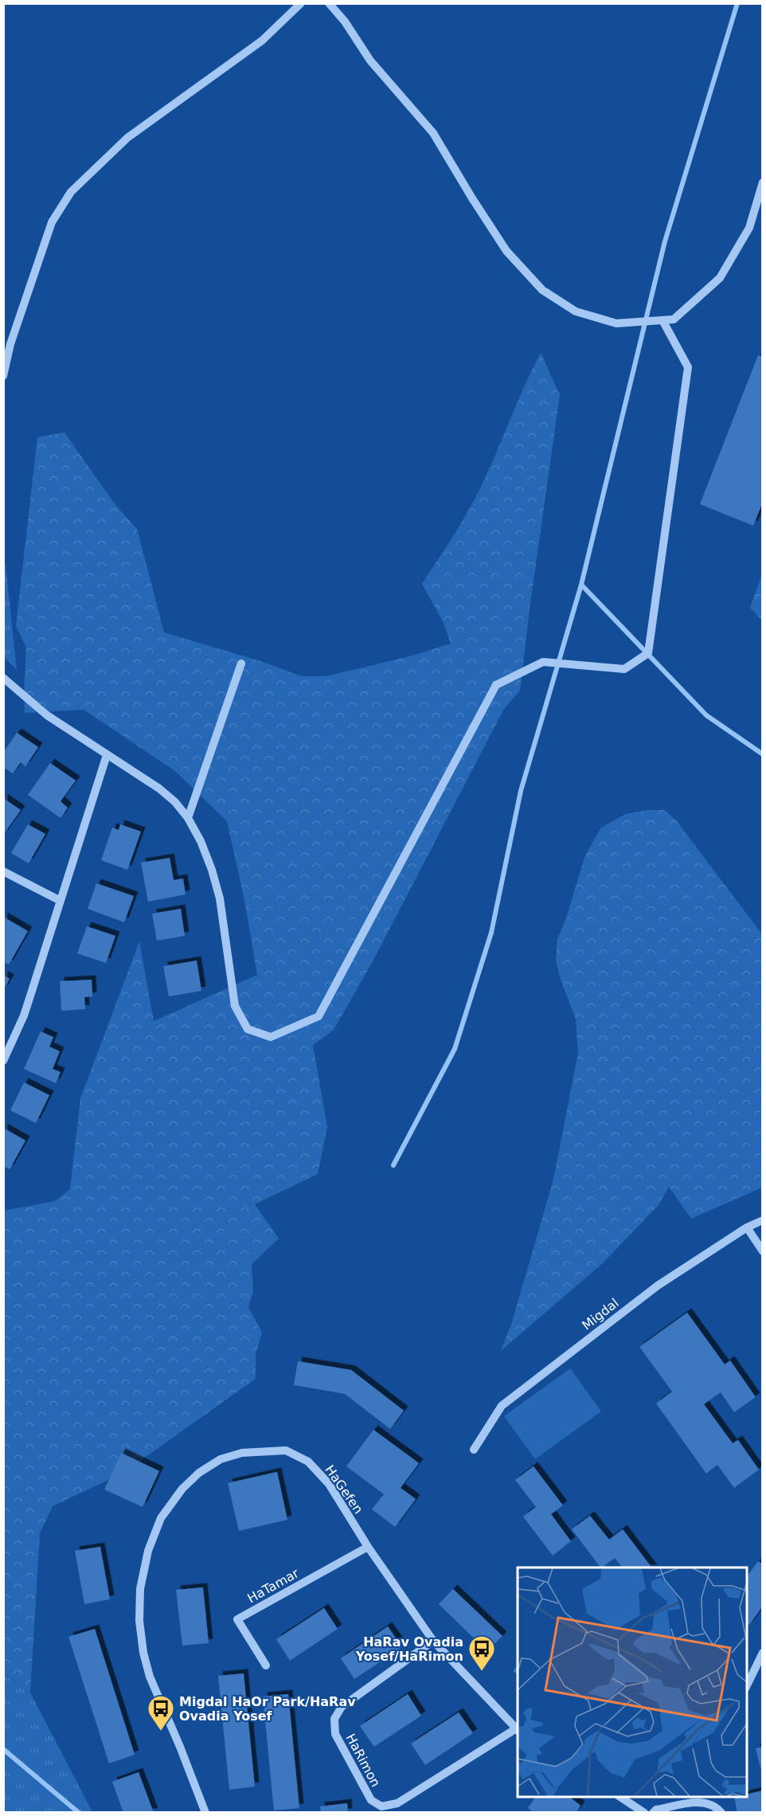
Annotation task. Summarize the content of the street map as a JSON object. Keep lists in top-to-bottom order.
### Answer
{
  "streets": {
    "street": [
      "Migdal",
      "HaGefen",
      "HaTamar",
      "HaRimon"
    ]
  },
  "crossings": [
    ["HaGefen", "HaTamar"],
    ["HaGefen", "HaRimon"]
  ],
  "places": {
    "bus stop": ["HaRav Ovadia Yosef/HaRimon", "Migdal HaOr Park/HaRav Ovadia Yosef"]
  }
}
